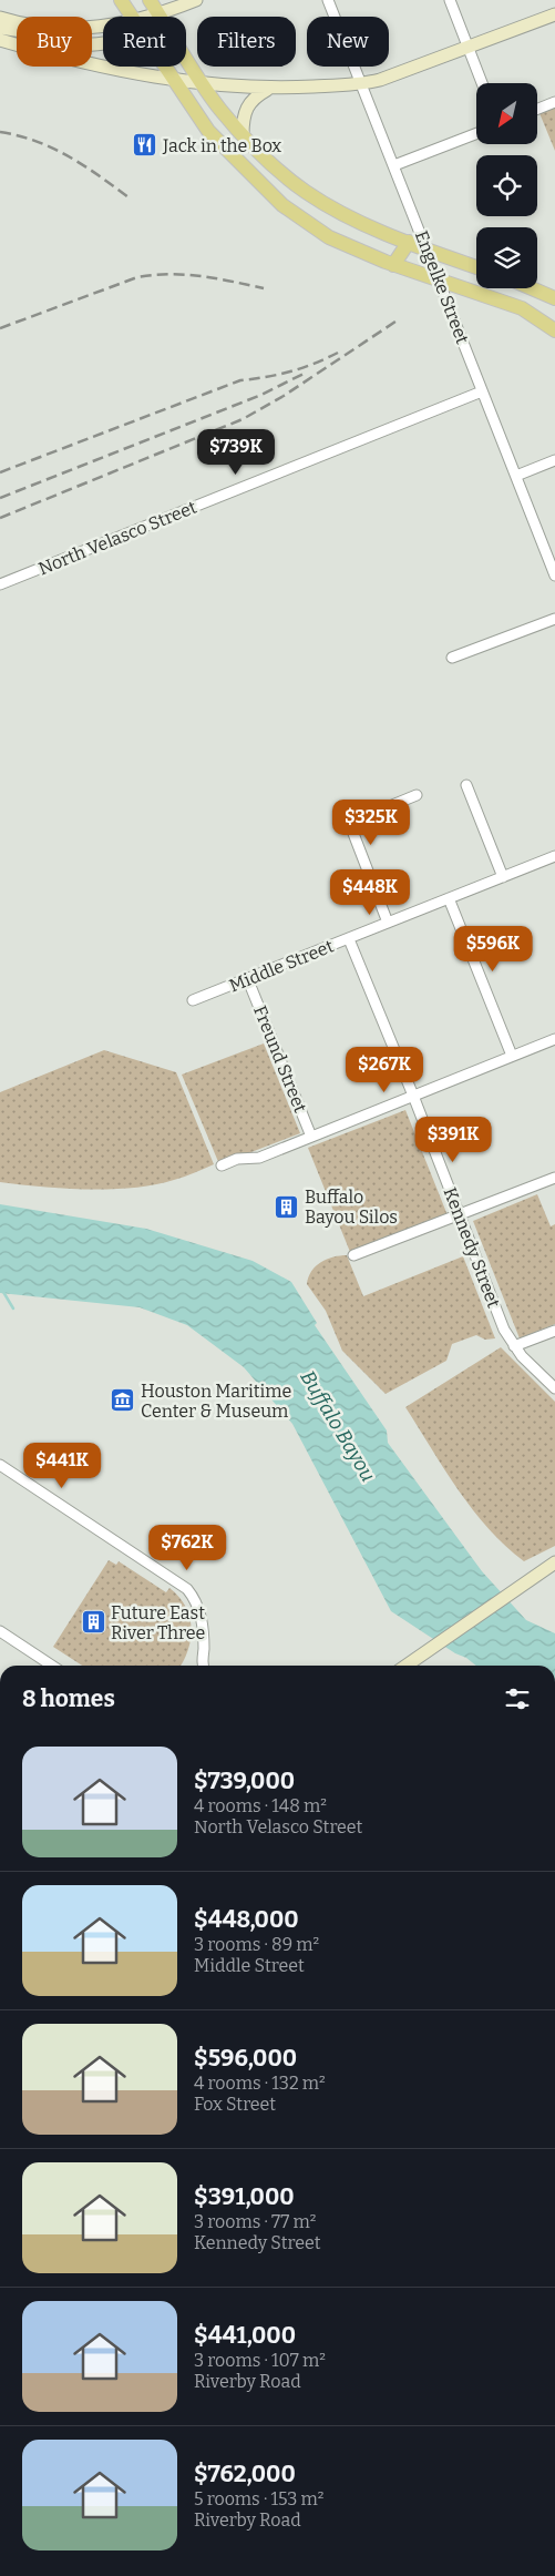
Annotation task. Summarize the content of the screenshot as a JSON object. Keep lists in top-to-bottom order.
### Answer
{
  "streets": {
    "street": [
      "Engelke Street",
      "North Velasco Street",
      "Middle Street",
      "Freund Street",
      "Kennedy Street"
    ]
  },
  "crossings": [
    ["Engelke Street", "North Velasco Street"],
    ["Middle Street", "Freund Street"],
    ["Middle Street", "Kennedy Street"]
  ],
  "water": ["Buffalo Bayou"],
  "places": {
    "restaurant": ["Jack in the Box"],
    "building": ["Buffalo Bayou Silos", "Future East River Three"],
    "museum": ["Houston Maritime Center & Museum"]
  },
  "north": "bottom left",
  "page": {
    "chip": [
      "Buy",
      "Rent",
      "Filters",
      "New"
    ],
    "price": [
      "$739K",
      "$325K",
      "$448K",
      "$596K",
      "$267K",
      "$391K",
      "$441K",
      "$762K"
    ],
    "heading": "8 homes",
    "list": [
      {
        "name": "$739,000",
        "note": "4 rooms · 148 m² · North Velasco Street"
      },
      {
        "name": "$448,000",
        "note": "3 rooms · 89 m² · Middle Street"
      },
      {
        "name": "$596,000",
        "note": "4 rooms · 132 m² · Fox Street"
      },
      {
        "name": "$391,000",
        "note": "3 rooms · 77 m² · Kennedy Street"
      },
      {
        "name": "$441,000",
        "note": "3 rooms · 107 m² · Riverby Road"
      },
      {
        "name": "$762,000",
        "note": "5 rooms · 153 m² · Riverby Road"
      }
    ]
  }
}
